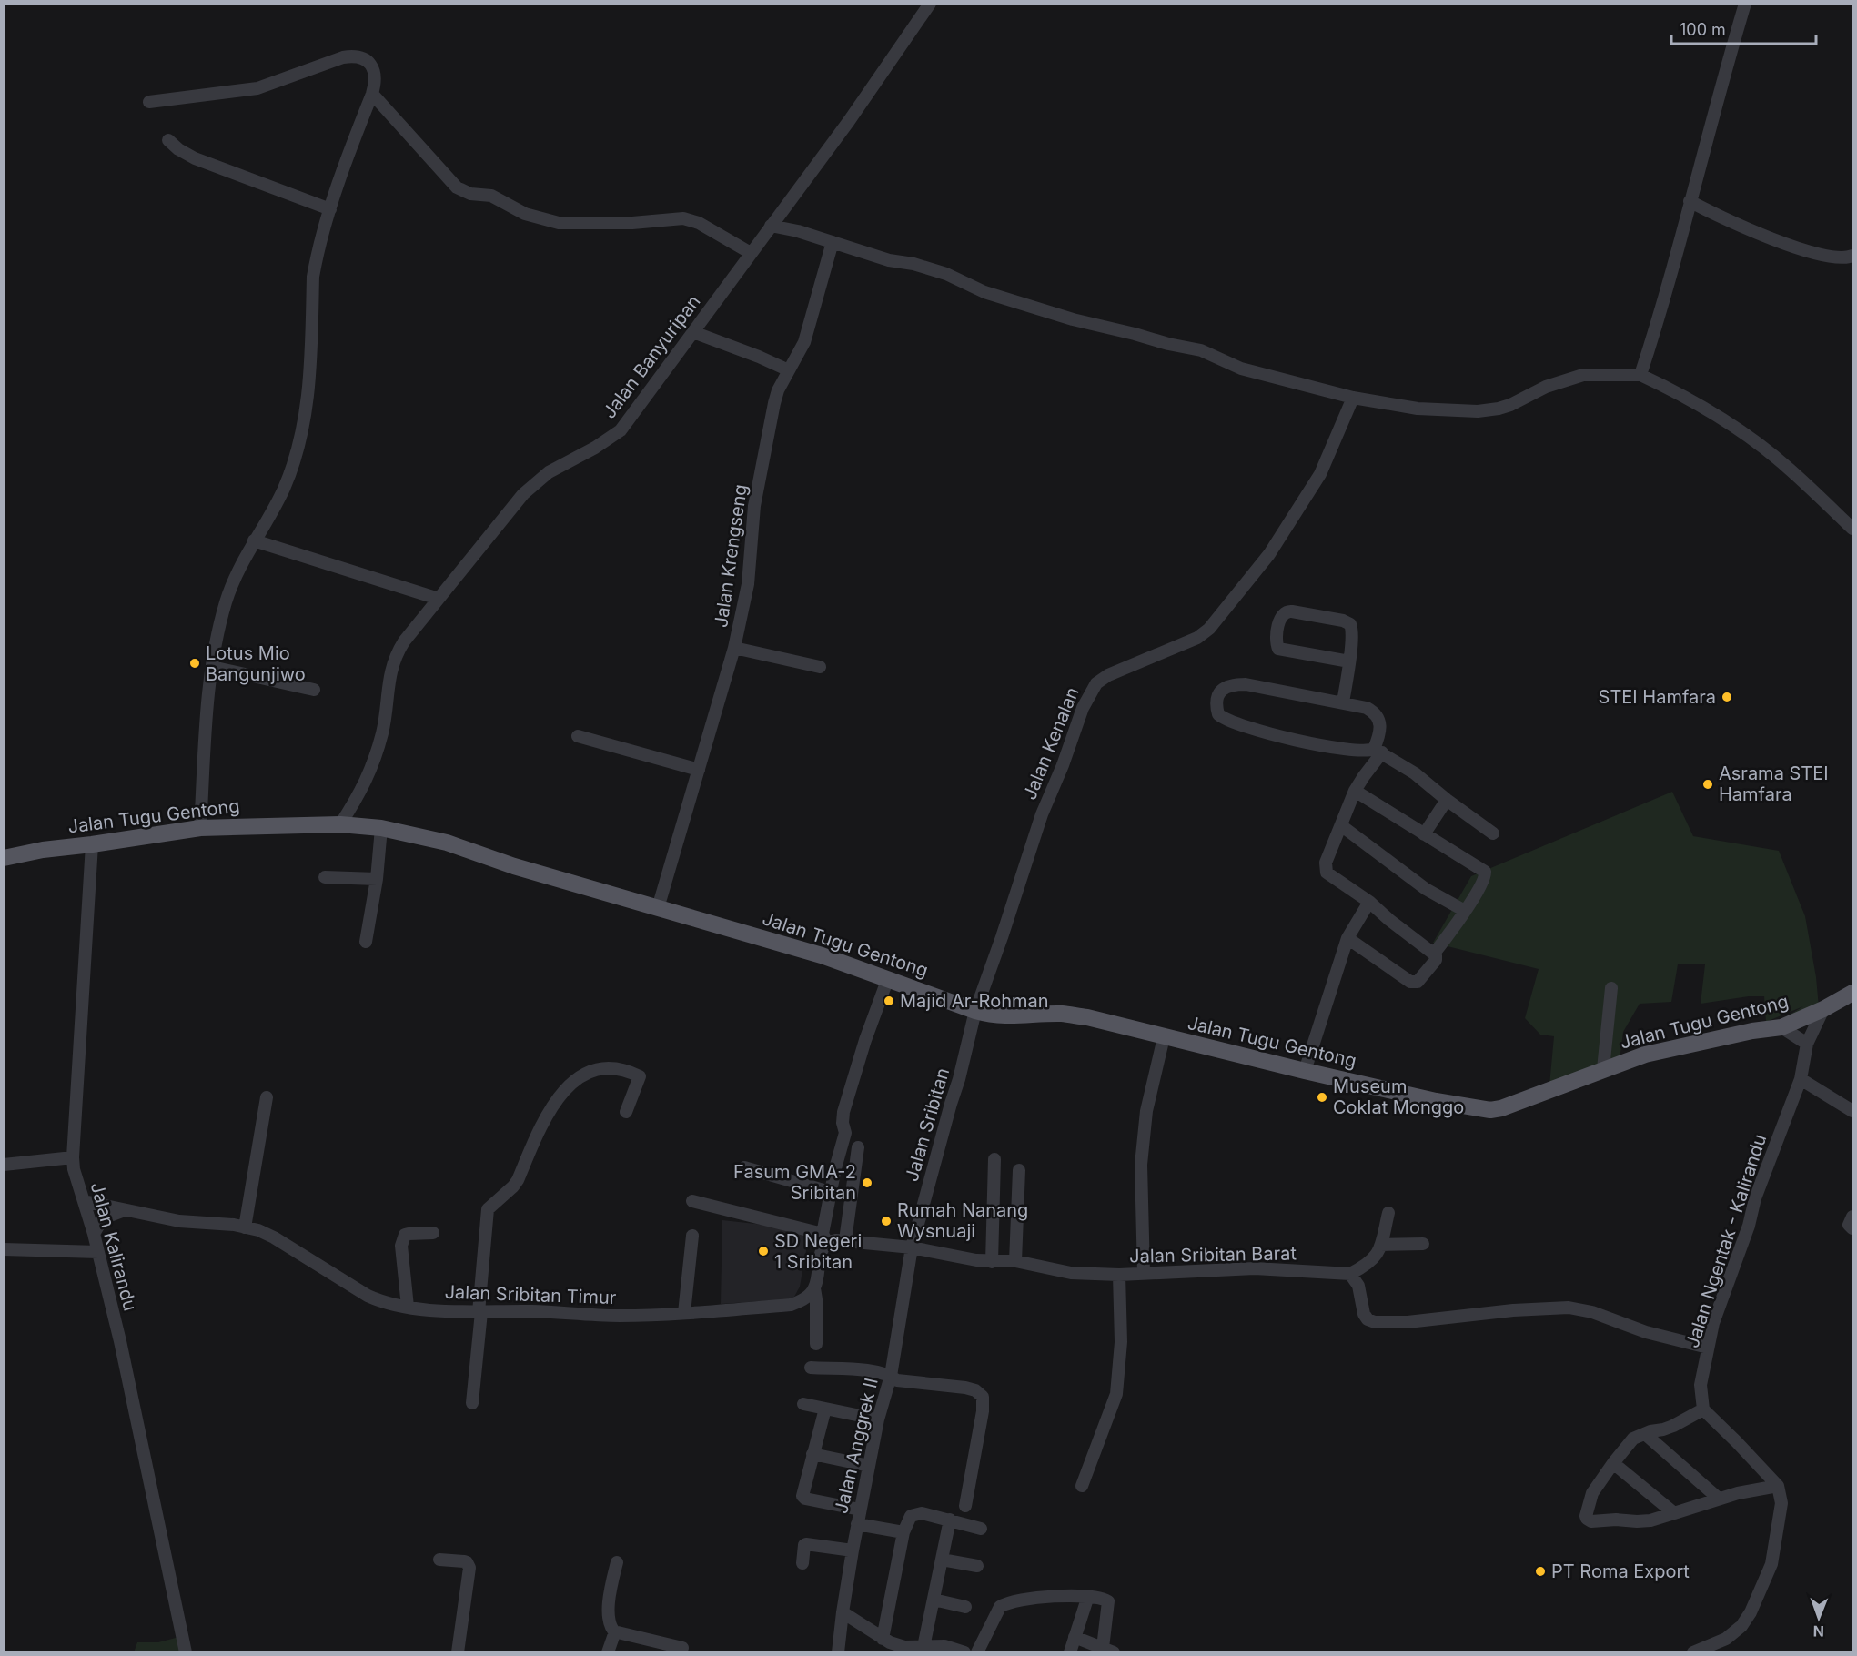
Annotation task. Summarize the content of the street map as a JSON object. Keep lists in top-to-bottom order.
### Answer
{
  "streets": {
    "main road": ["Jalan Tugu Gentong"],
    "street": [
      "Jalan Banyuripan",
      "Jalan Krengseng",
      "Jalan Kenalan",
      "Jalan Sribitan",
      "Jalan Ngentak - Kalirandu",
      "Jalan Kalirandu",
      "Jalan Sribitan Barat",
      "Jalan Sribitan Timur",
      "Jalan Anggrek II"
    ]
  },
  "crossings": [
    ["Jalan Banyuripan", "Jalan Tugu Gentong"],
    ["Jalan Krengseng", "Jalan Tugu Gentong"],
    ["Jalan Kenalan", "Jalan Tugu Gentong"],
    ["Jalan Kenalan", "Jalan Sribitan"],
    ["Jalan Tugu Gentong", "Jalan Sribitan"],
    ["Jalan Tugu Gentong", "Jalan Ngentak - Kalirandu"],
    ["Jalan Tugu Gentong", "Jalan Kalirandu"],
    ["Jalan Sribitan", "Jalan Sribitan Barat"],
    ["Jalan Sribitan", "Jalan Anggrek II"],
    ["Jalan Kalirandu", "Jalan Sribitan Timur"],
    ["Jalan Sribitan Barat", "Jalan Anggrek II"]
  ],
  "places": [
    "Lotus Mio Bangunjiwo",
    "STEI Hamfara",
    "Asrama STEI Hamfara",
    "Majid Ar-Rohman",
    "Museum Coklat Monggo",
    "Fasum GMA-2 Sribitan",
    "Rumah Nanang Wysnuaji",
    "SD Negeri 1 Sribitan",
    "PT Roma Export"
  ],
  "scale_bar": "100 m",
  "north": "bottom"
}
